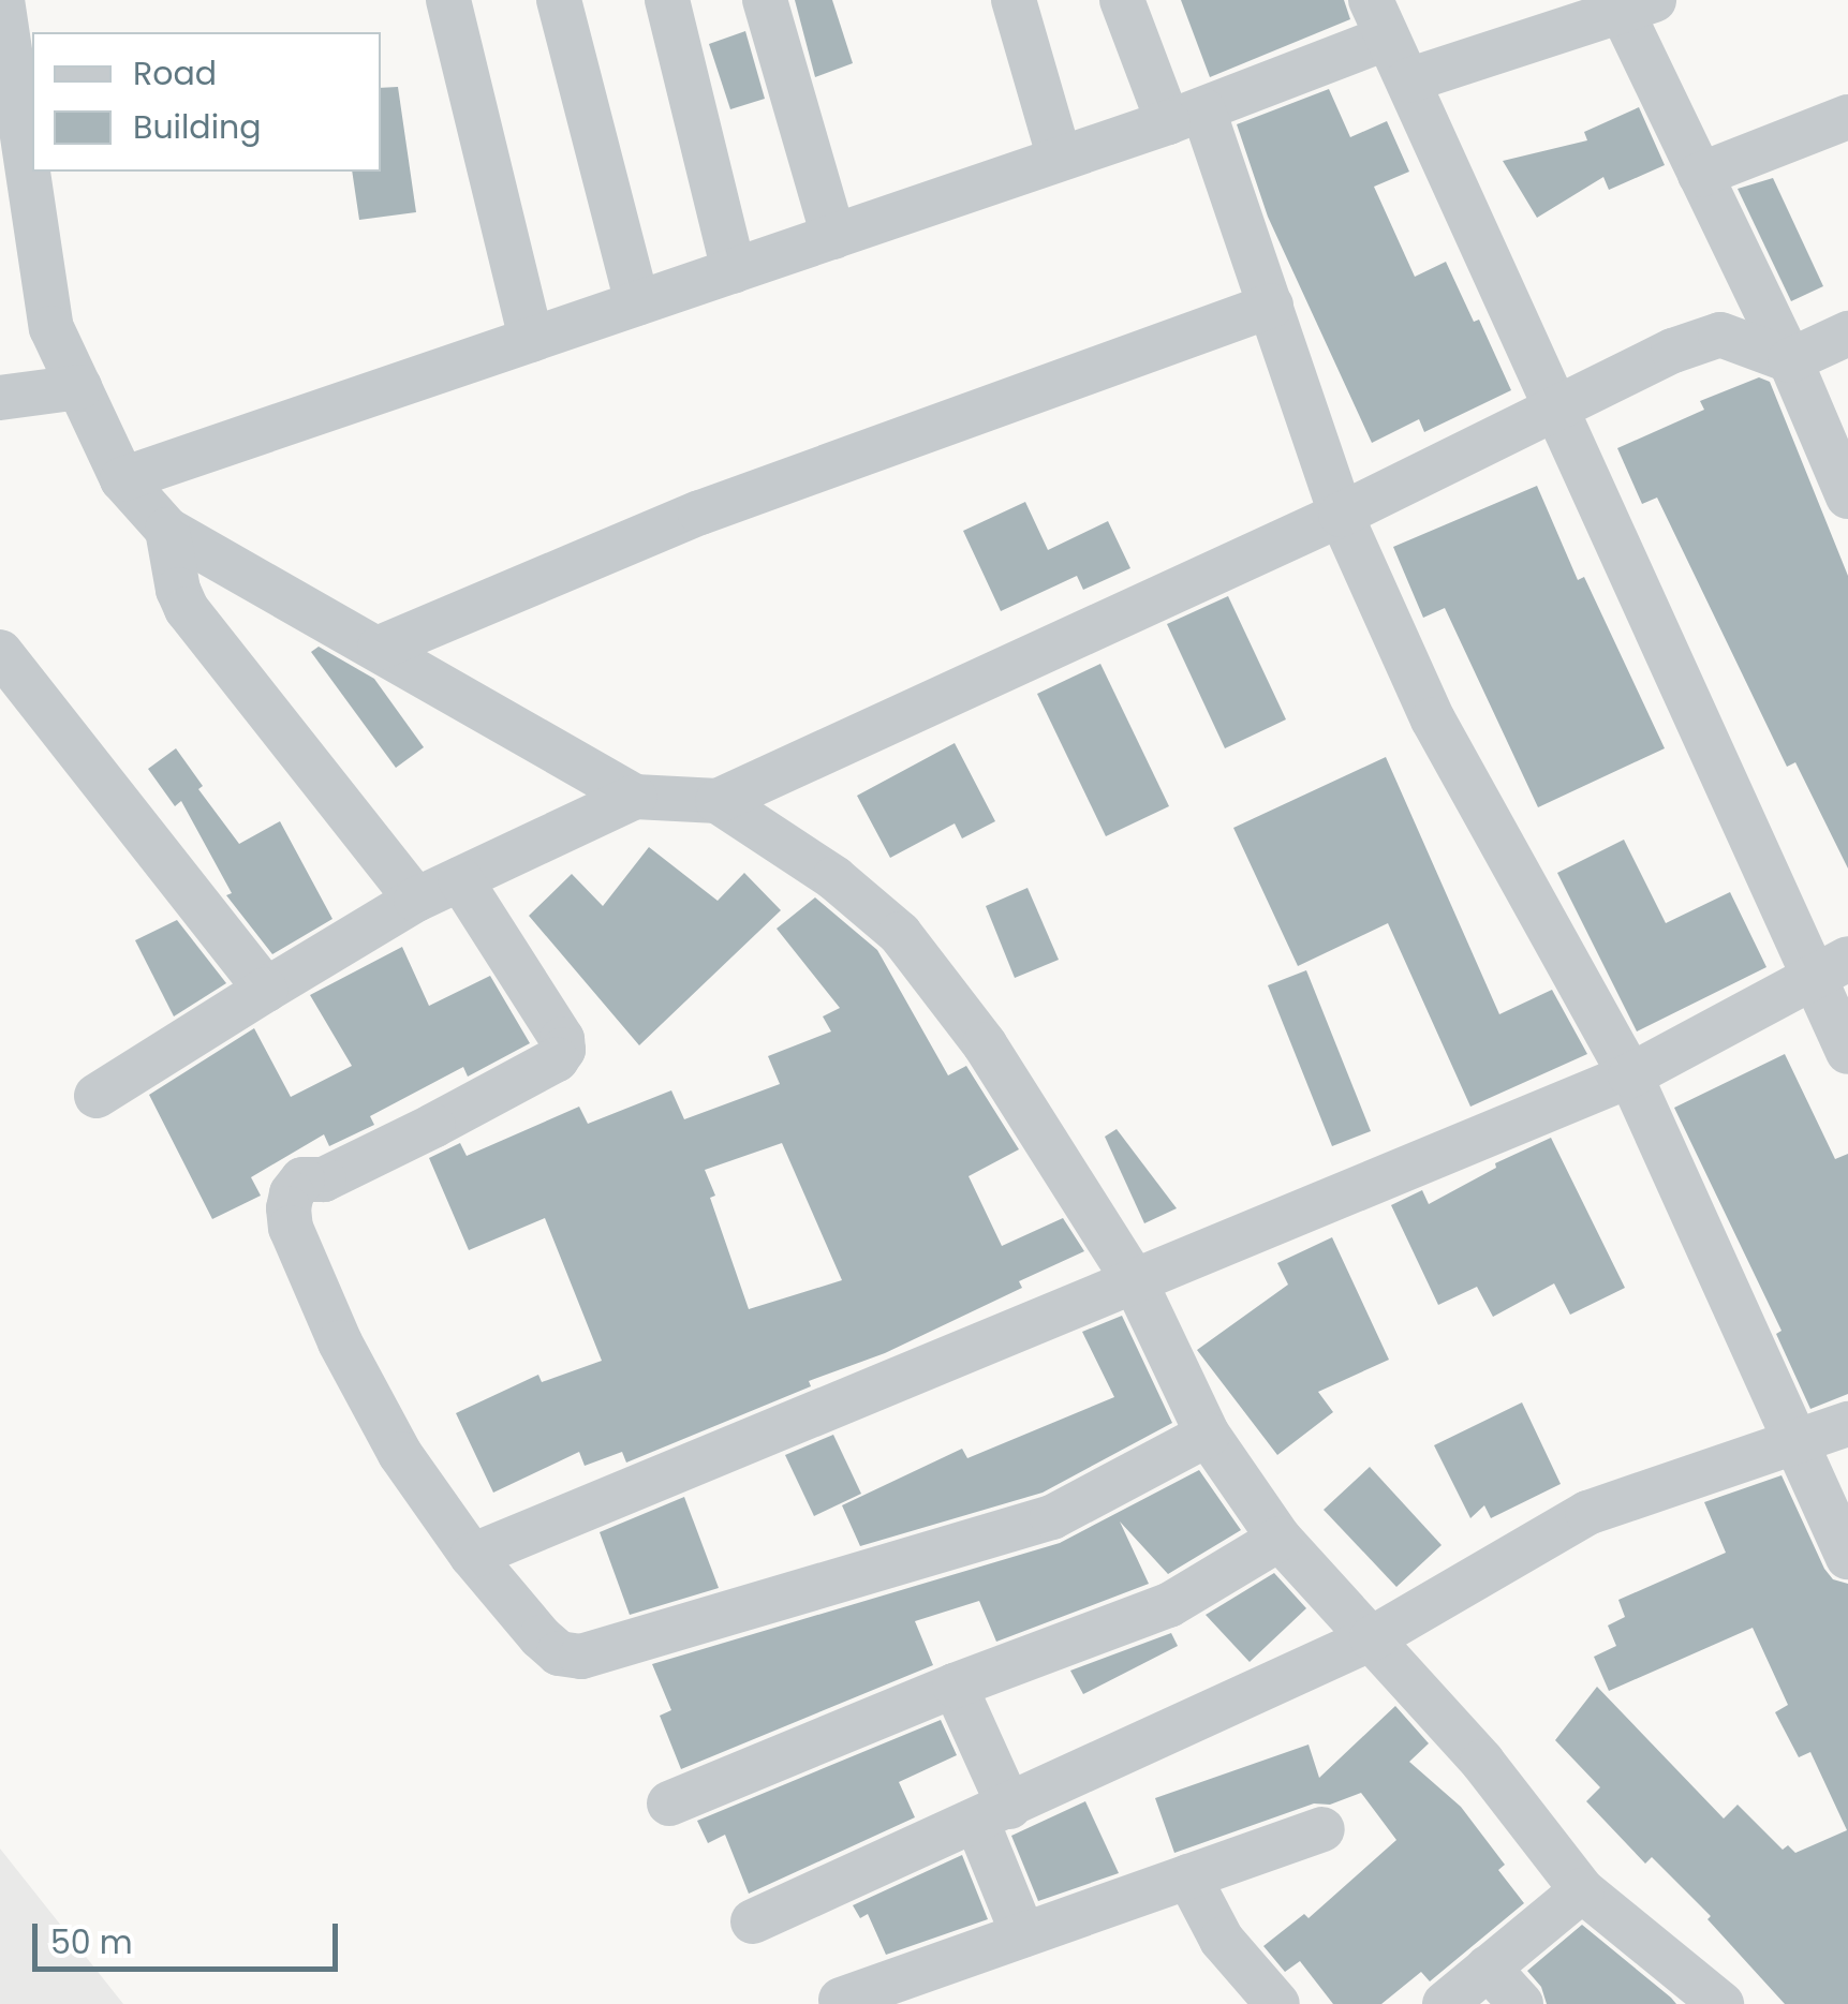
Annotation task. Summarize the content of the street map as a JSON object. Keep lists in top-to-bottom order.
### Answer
{
  "legend": ["Road", "Building"],
  "scale_bar": "50 m"
}
